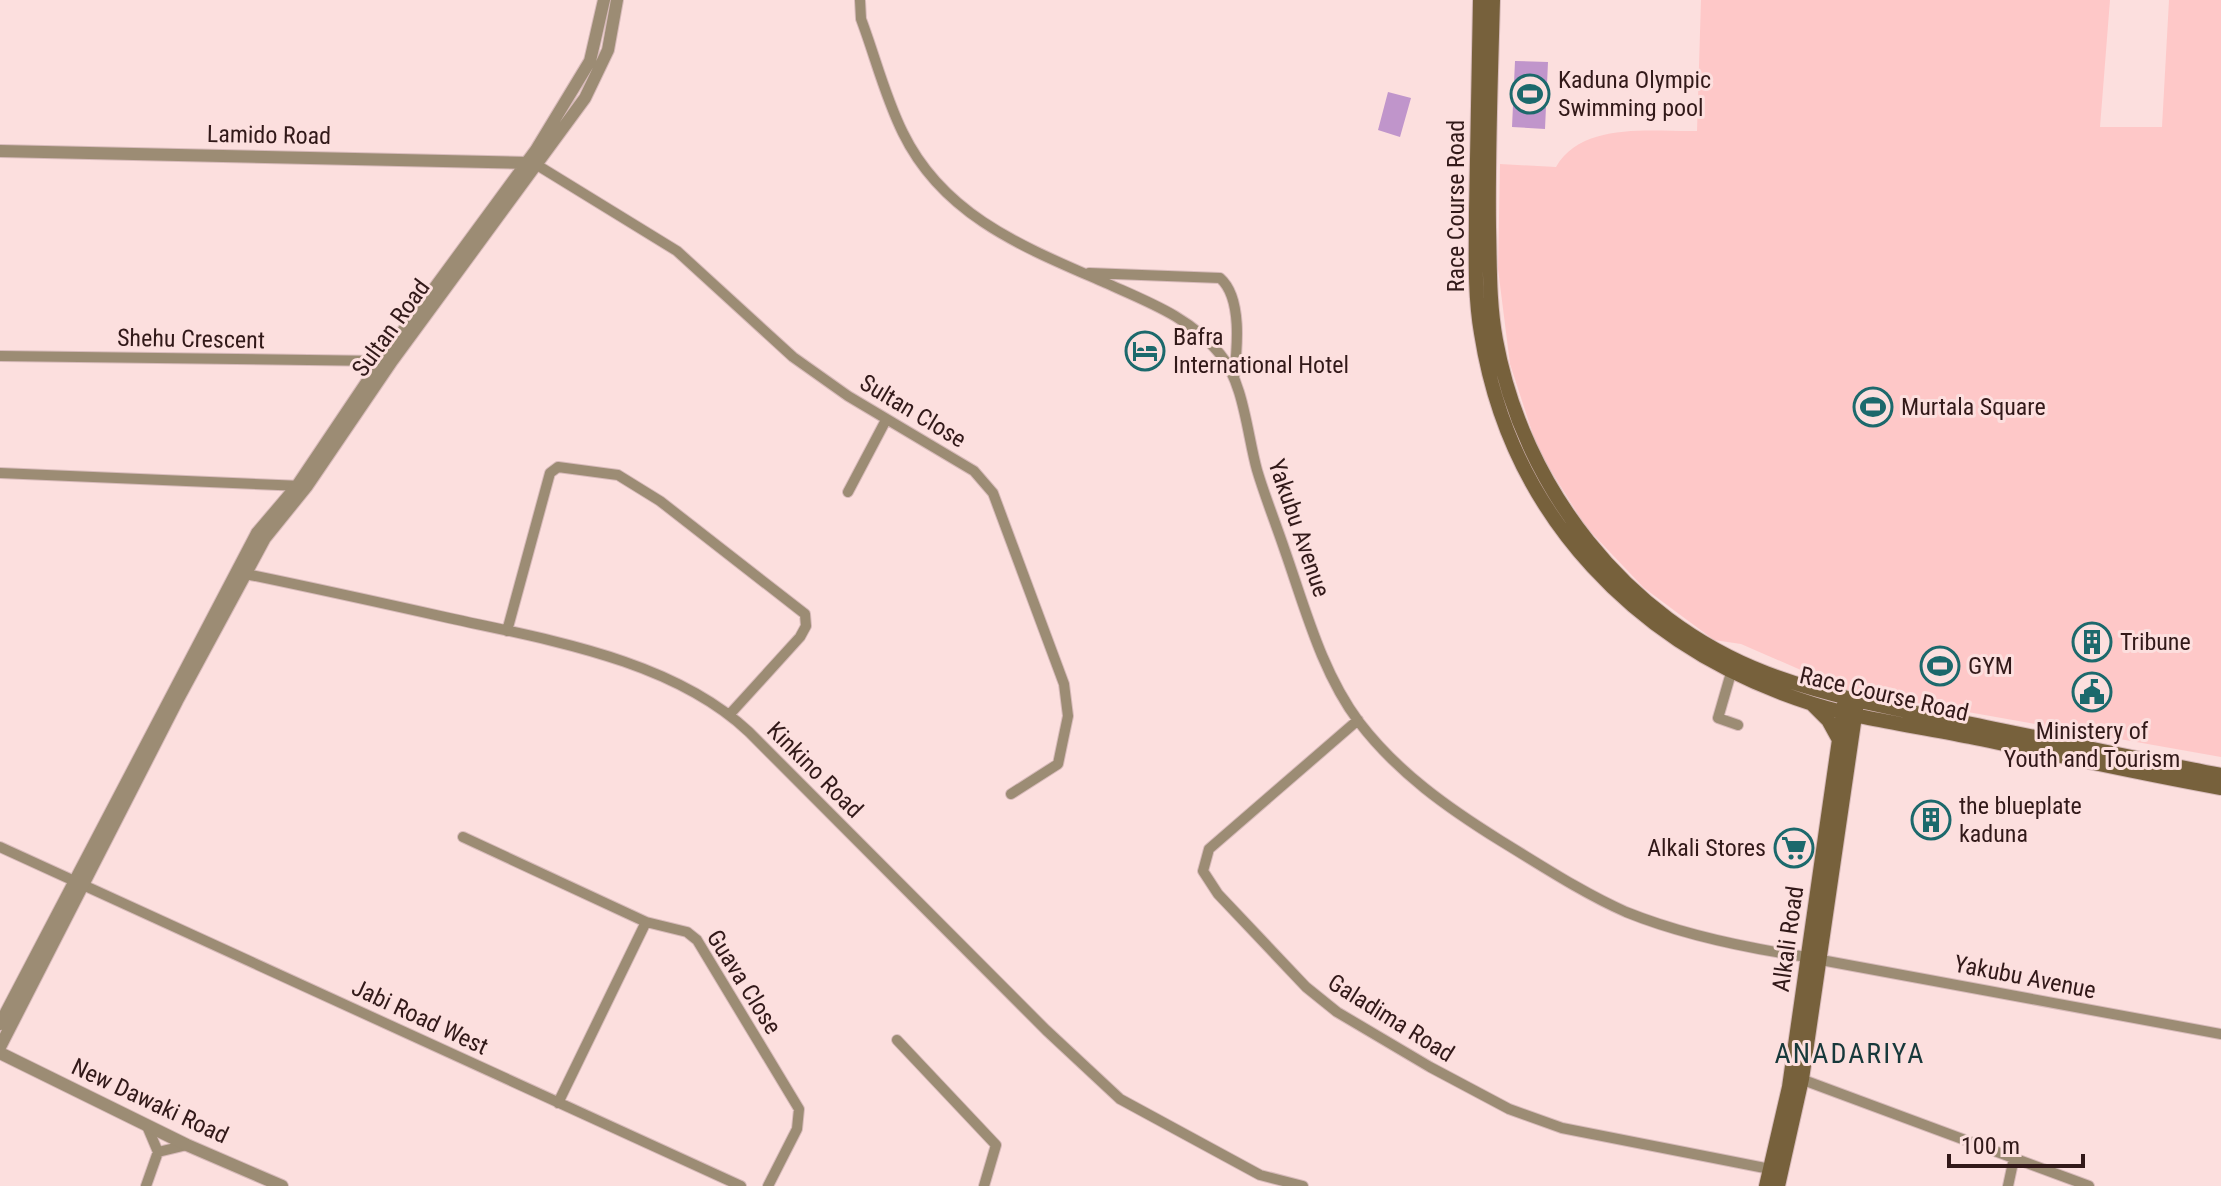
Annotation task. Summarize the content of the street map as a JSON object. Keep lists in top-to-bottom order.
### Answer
{
  "streets": {
    "main road": ["Race Course Road", "Alkali Road"],
    "street": [
      "Lamido Road",
      "Sultan Road",
      "Shehu Crescent",
      "Sultan Close",
      "Yakubu Avenue",
      "Kinkino Road",
      "Guava Close",
      "Jabi Road West",
      "Galadima Road",
      "New Dawaki Road"
    ]
  },
  "crossings": [
    ["Lamido Road", "Sultan Road"],
    ["Lamido Road", "Sultan Close"],
    ["Race Course Road", "Alkali Road"],
    ["Sultan Road", "Shehu Crescent"],
    ["Sultan Road", "Sultan Close"],
    ["Sultan Road", "Kinkino Road"],
    ["Yakubu Avenue", "Alkali Road"],
    ["Yakubu Avenue", "Galadima Road"],
    ["Alkali Road", "Galadima Road"]
  ],
  "districts": ["ANADARIYA"],
  "places": {
    "sports": ["Kaduna Olympic Swimming pool", "Murtala Square", "GYM"],
    "hotel": ["Bafra International Hotel"],
    "building": ["Tribune", "the blueplate kaduna"],
    "public building": ["Ministery of Youth and Tourism"],
    "supermarket": ["Alkali Stores"]
  },
  "scale_bar": "100 m"
}
